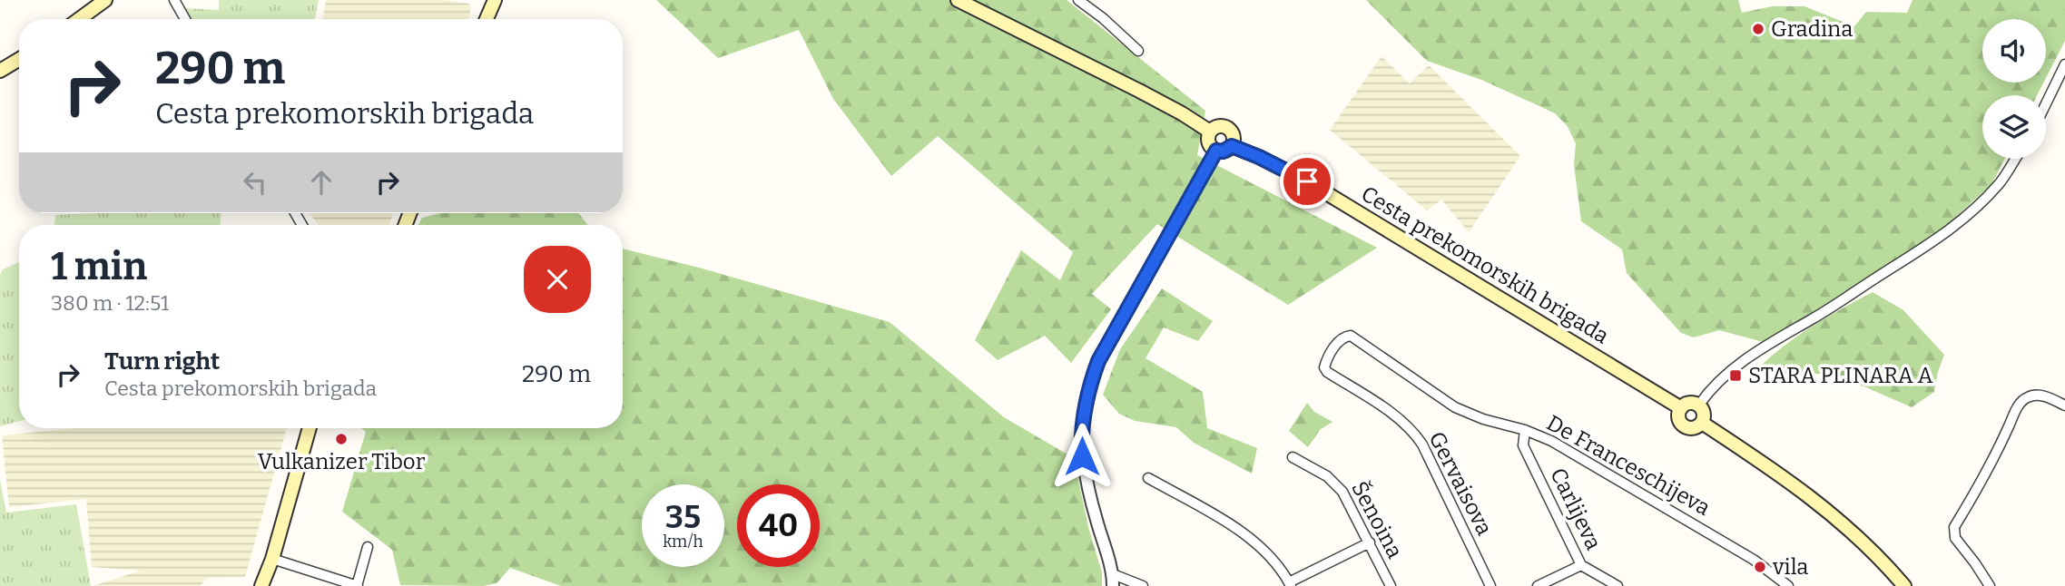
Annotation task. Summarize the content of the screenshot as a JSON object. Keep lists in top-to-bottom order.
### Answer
{
  "streets": {
    "main road": ["Cesta prekomorskih brigada"],
    "street": [
      "De Franceschijeva",
      "Gervaisova",
      "Carlijeva",
      "Šenoina"
    ]
  },
  "crossings": [
    ["De Franceschijeva", "Gervaisova"],
    ["De Franceschijeva", "Carlijeva"]
  ],
  "places": {
    "other": ["Gradina", "Vulkanizer Tibor", "vila"],
    "transit": ["STARA PLINARA A"]
  },
  "page": {
    "turn": ["290 m", "Cesta prekomorskih brigada"],
    "heading": ["1 min", "380 m · 12:51"],
    "list": [
      {
        "name": "Turn right",
        "note": "Cesta prekomorskih brigada",
        "value": "290 m"
      }
    ],
    "speed": "35 km/h",
    "limit": "40"
  }
}
